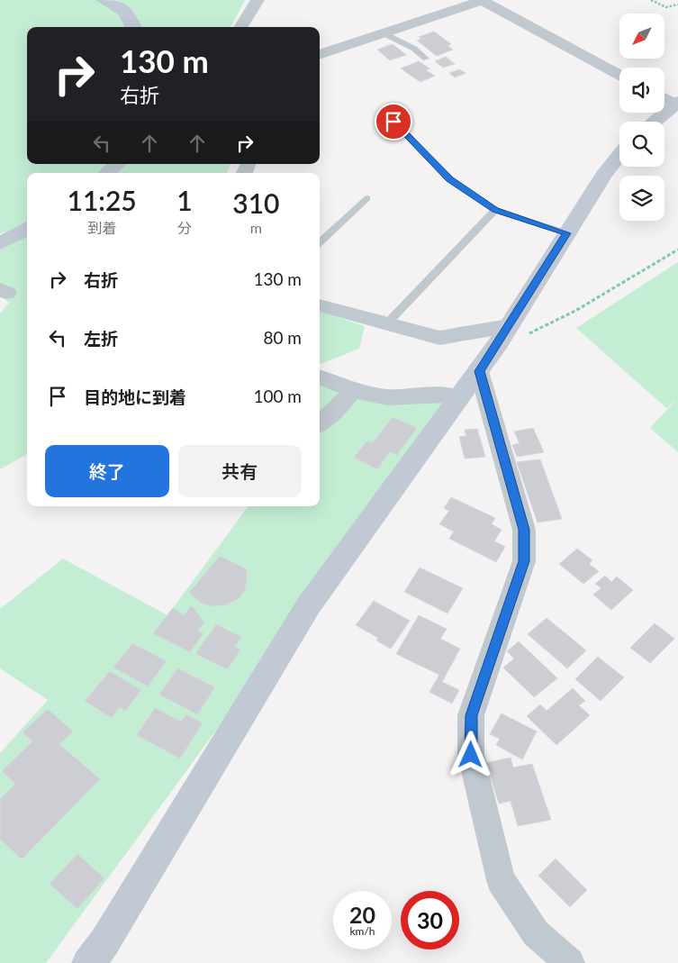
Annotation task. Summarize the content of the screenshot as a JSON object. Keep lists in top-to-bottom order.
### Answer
{
  "north": "bottom left",
  "page": {
    "turn": ["130 m", "右折"],
    "eta": [
      "11:25",
      "到着",
      "1",
      "分",
      "310",
      "m"
    ],
    "list": [
      {
        "name": "右折",
        "value": "130 m"
      },
      {
        "name": "左折",
        "value": "80 m"
      },
      {
        "name": "目的地に到着",
        "value": "100 m"
      }
    ],
    "buttons": ["終了", "共有"],
    "speed": "20 km/h",
    "limit": "30"
  }
}
